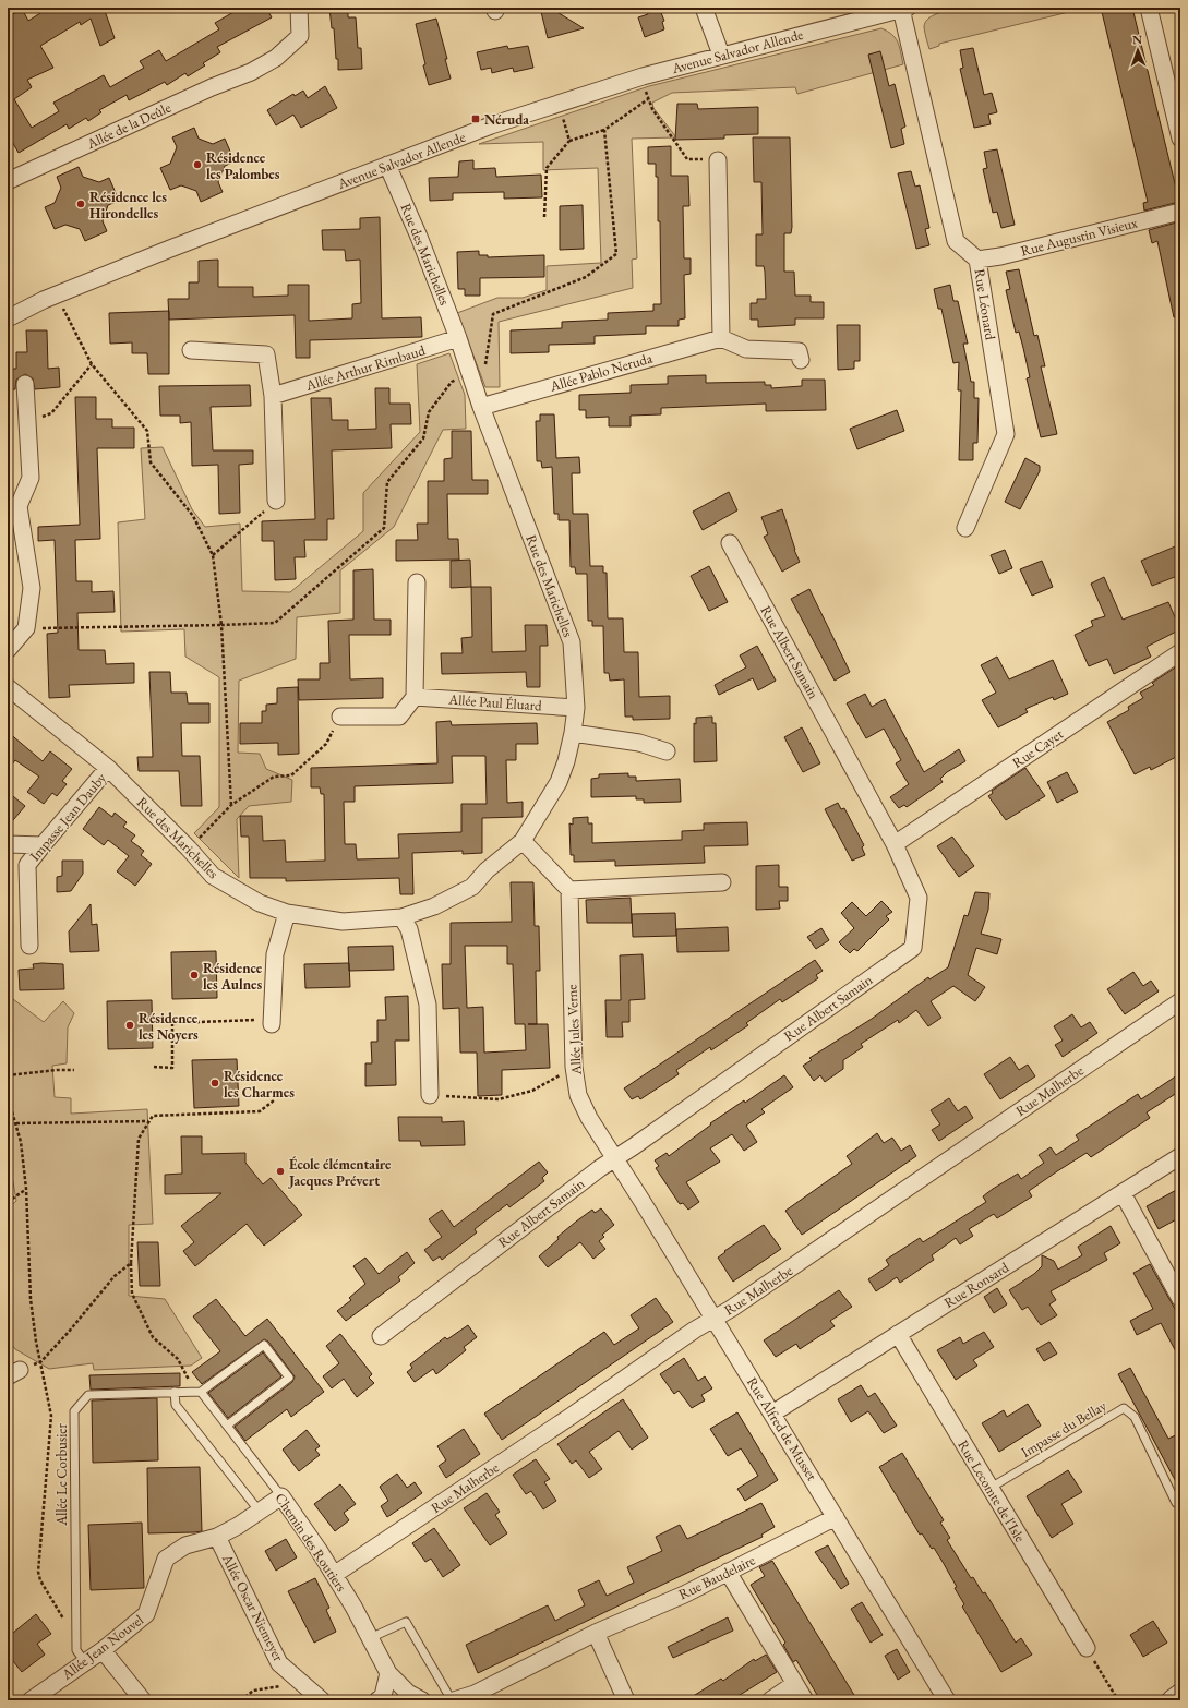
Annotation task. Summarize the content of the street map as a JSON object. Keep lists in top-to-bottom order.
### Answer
{
  "streets": {
    "street": [
      "Avenue Salvador Allende",
      "Allée de la Deûle",
      "Rue Augustin Visieux",
      "Rue des Marichelles",
      "Rue Léonard",
      "Allée Arthur Rimbaud",
      "Allée Pablo Neruda",
      "Rue Albert Samain",
      "Allée Paul Éluard",
      "Rue Cayet",
      "Impasse Jean Dauby",
      "Allée Jules Verne",
      "Rue Malherbe",
      "Rue Ronsard",
      "Rue Alfred de Musset",
      "Rue Lecomte de l'Isle",
      "Chemin des Routiers",
      "Rue Baudelaire",
      "Allée Oscar Niemeyer",
      "Allée Jean Nouvel"
    ],
    "lane": ["Impasse du Bellay", "Allée Le Corbusier"]
  },
  "crossings": [
    ["Avenue Salvador Allende", "Rue des Marichelles"],
    ["Avenue Salvador Allende", "Rue Léonard"],
    ["Rue Augustin Visieux", "Rue Léonard"],
    ["Rue des Marichelles", "Allée Arthur Rimbaud"],
    ["Rue des Marichelles", "Allée Pablo Neruda"],
    ["Rue des Marichelles", "Allée Paul Éluard"],
    ["Rue des Marichelles", "Impasse Jean Dauby"],
    ["Rue Albert Samain", "Rue Cayet"],
    ["Rue Albert Samain", "Allée Jules Verne"],
    ["Rue Albert Samain", "Rue Alfred de Musset"],
    ["Allée Jules Verne", "Rue Alfred de Musset"],
    ["Rue Malherbe", "Rue Alfred de Musset"],
    ["Rue Malherbe", "Chemin des Routiers"],
    ["Rue Ronsard", "Rue Alfred de Musset"],
    ["Rue Ronsard", "Rue Lecomte de l'Isle"],
    ["Rue Alfred de Musset", "Rue Baudelaire"],
    ["Impasse du Bellay", "Rue Lecomte de l'Isle"],
    ["Allée Le Corbusier", "Chemin des Routiers"],
    ["Allée Le Corbusier", "Allée Jean Nouvel"],
    ["Chemin des Routiers", "Allée Jean Nouvel"],
    ["Allée Oscar Niemeyer", "Allée Jean Nouvel"]
  ],
  "places": {
    "transit": ["Néruda"],
    "other": [
      "Résidence les Palombes",
      "Résidence les Hirondelles",
      "Résidence les Aulnes",
      "Résidence les Noyers",
      "Résidence les Charmes",
      "École élémentaire Jacques Prévert"
    ]
  },
  "north": "top"
}
